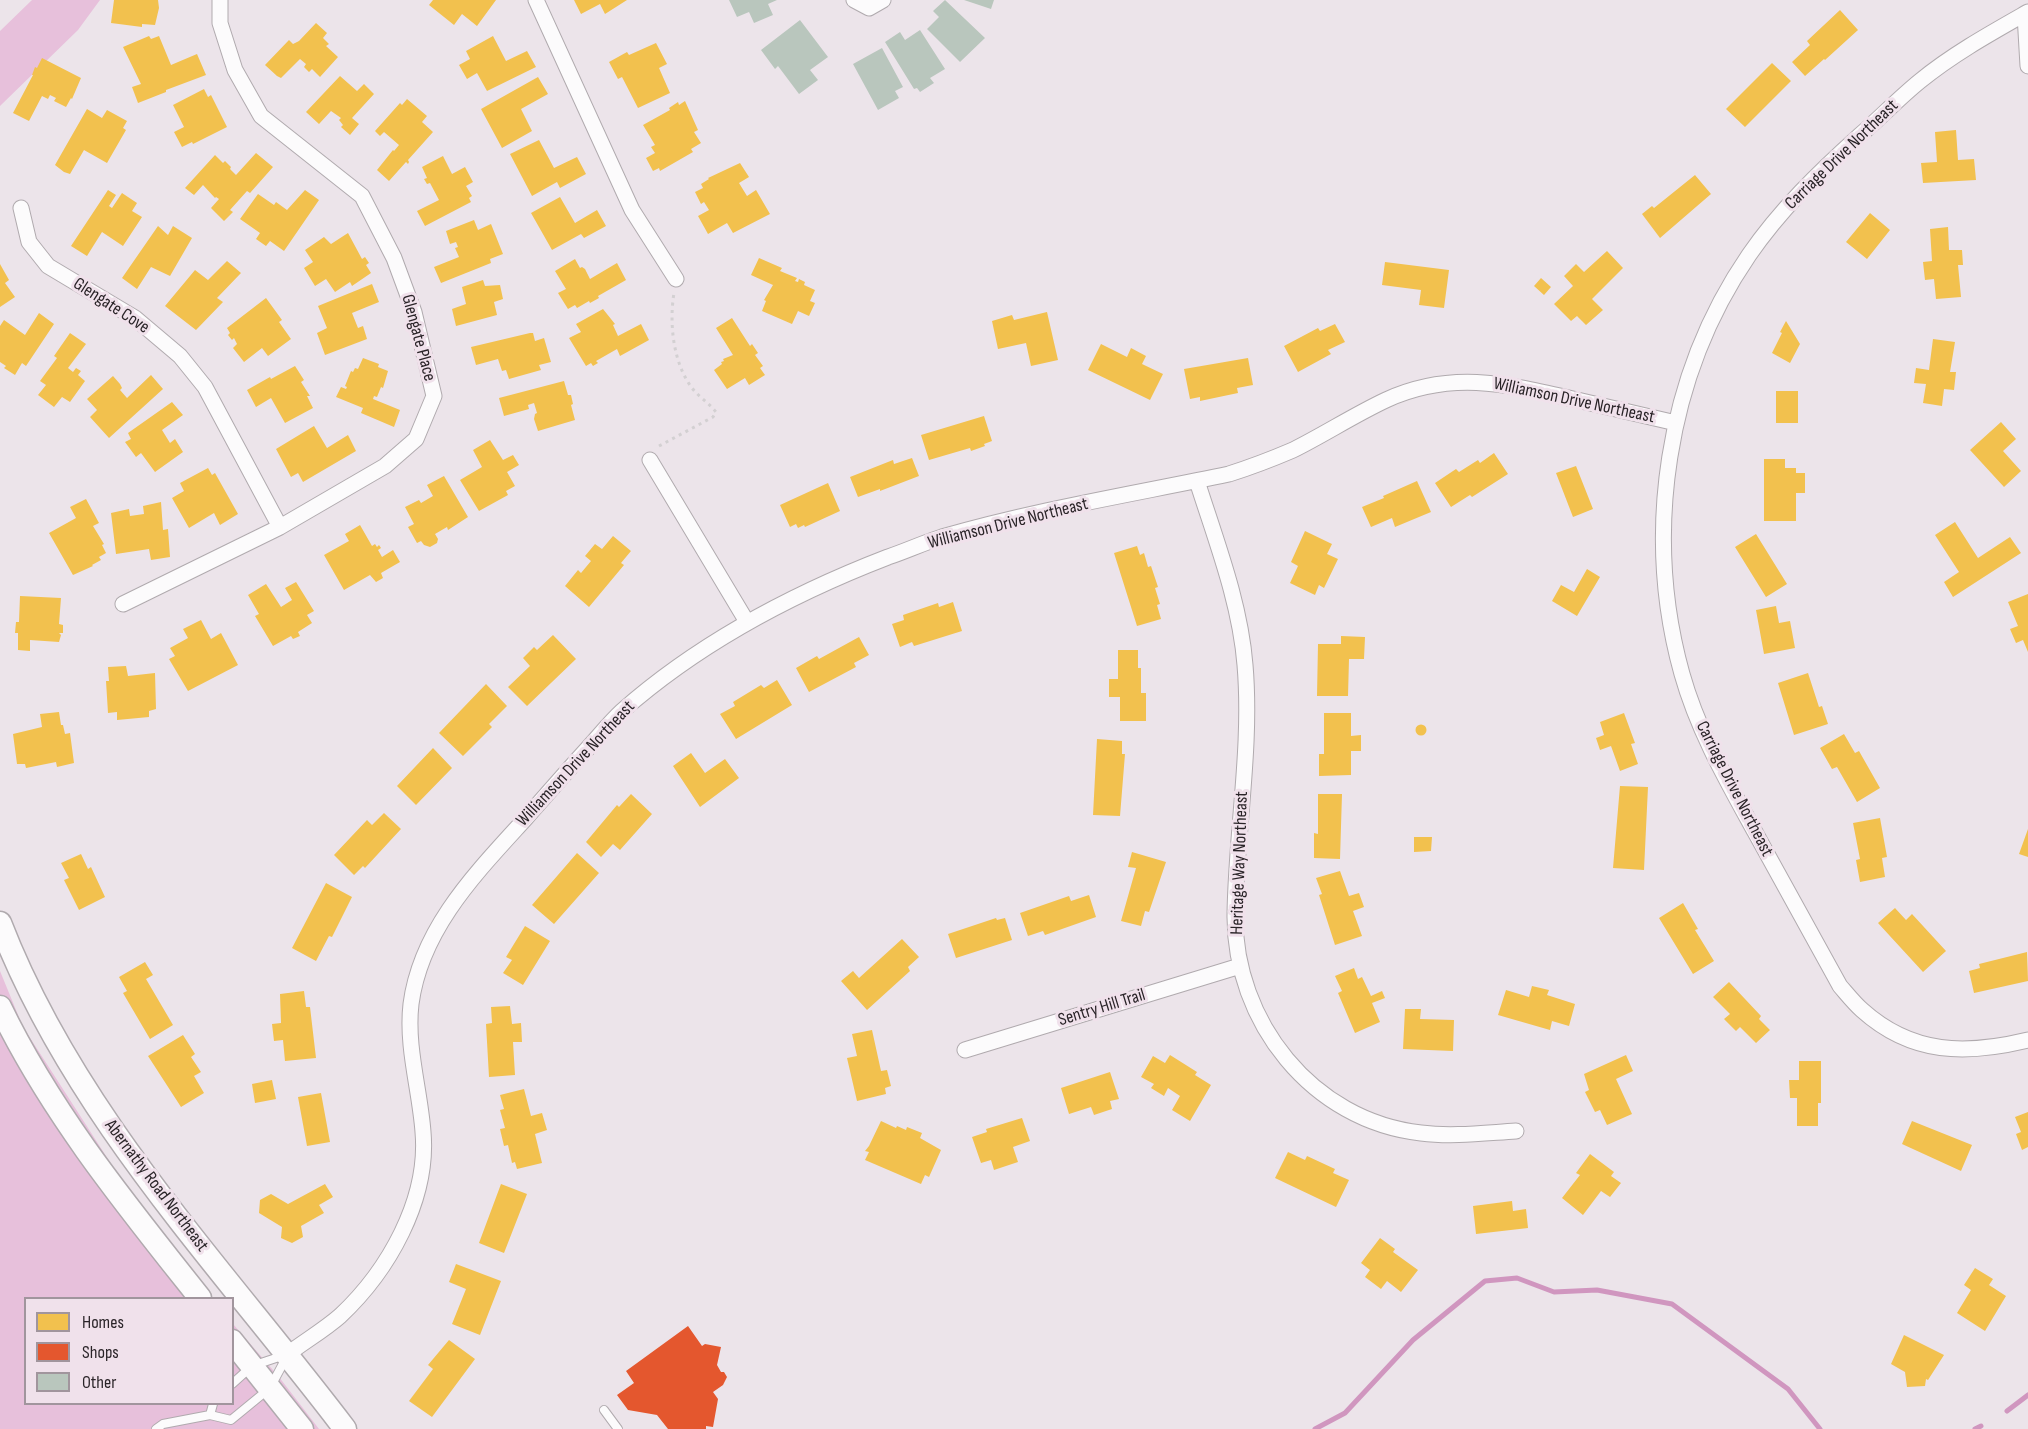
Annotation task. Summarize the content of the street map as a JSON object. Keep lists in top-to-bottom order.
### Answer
{
  "streets": {
    "main road": ["Abernathy Road Northeast"],
    "street": [
      "Carriage Drive Northeast",
      "Glengate Cove",
      "Glengate Place",
      "Williamson Drive Northeast",
      "Heritage Way Northeast",
      "Sentry Hill Trail"
    ]
  },
  "crossings": [
    ["Carriage Drive Northeast", "Williamson Drive Northeast"],
    ["Glengate Cove", "Glengate Place"],
    ["Williamson Drive Northeast", "Heritage Way Northeast"],
    ["Williamson Drive Northeast", "Abernathy Road Northeast"],
    ["Heritage Way Northeast", "Sentry Hill Trail"]
  ],
  "legend": ["Homes", "Shops", "Other"]
}
